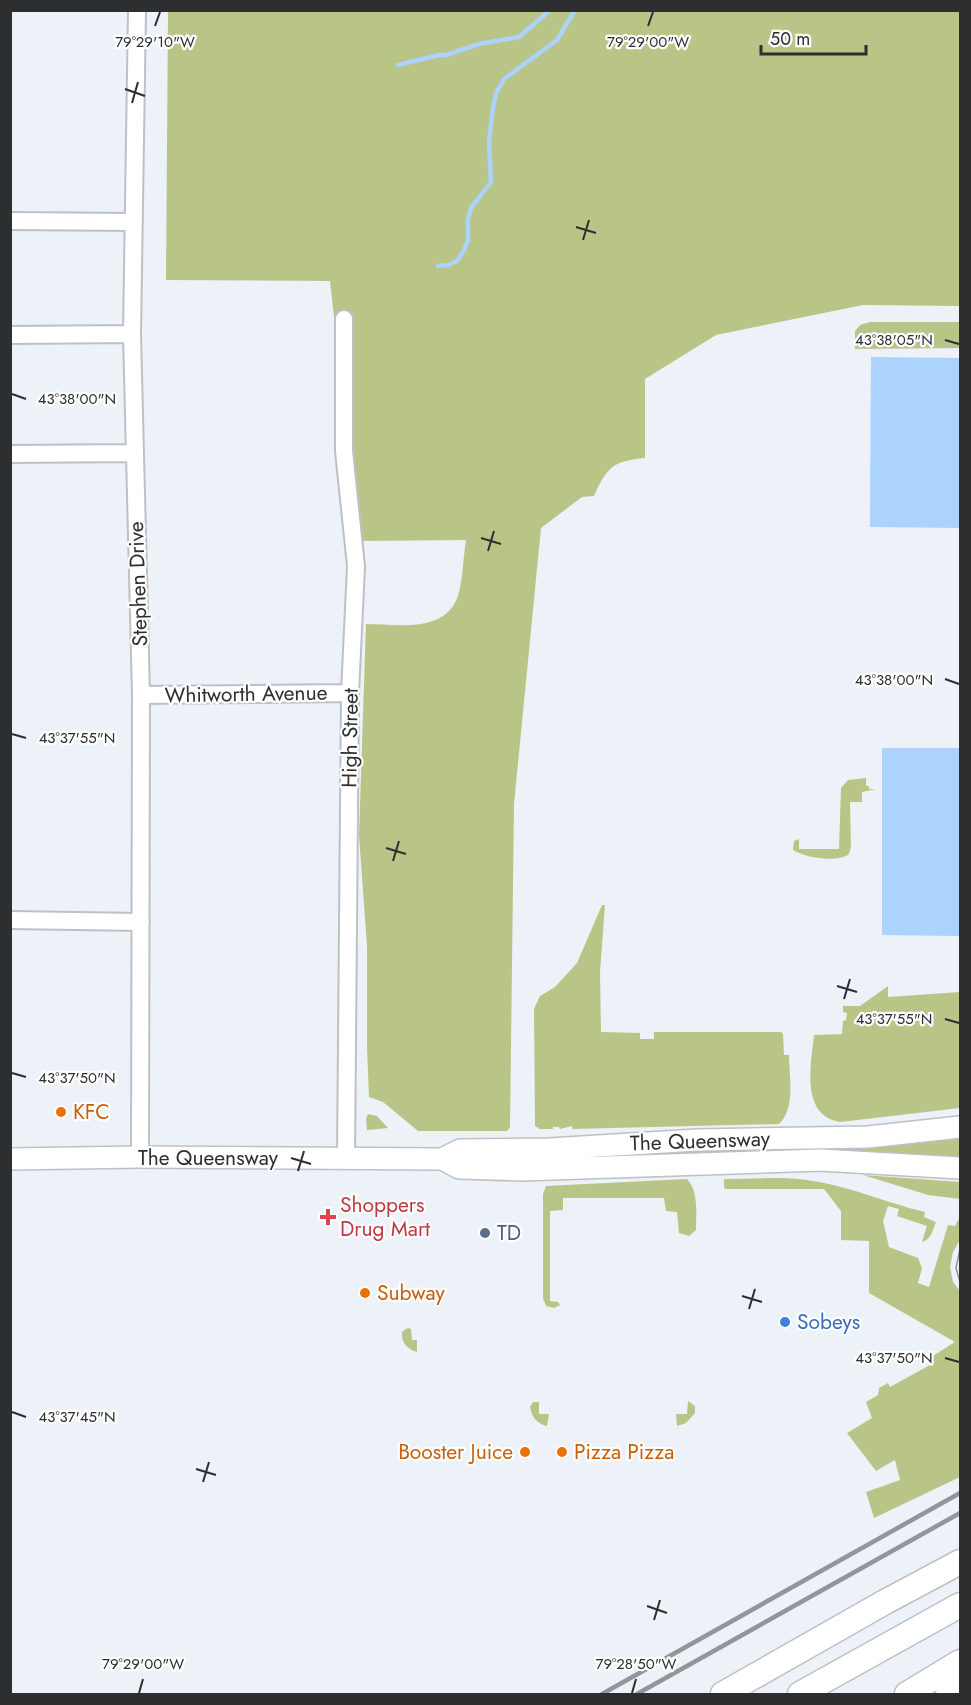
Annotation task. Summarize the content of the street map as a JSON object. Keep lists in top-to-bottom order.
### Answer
{
  "streets": {
    "main road": ["The Queensway"],
    "street": ["Stephen Drive", "Whitworth Avenue", "High Street"]
  },
  "crossings": [
    ["Stephen Drive", "Whitworth Avenue"],
    ["Stephen Drive", "The Queensway"],
    ["Whitworth Avenue", "High Street"],
    ["High Street", "The Queensway"]
  ],
  "places": {
    "other": [
      "KFC",
      "TD",
      "Subway",
      "Sobeys",
      "Booster Juice",
      "Pizza Pizza"
    ],
    "health": ["Shoppers Drug Mart"]
  },
  "scale_bar": "50 m",
  "coordinates": [
    "79°29'10\"W",
    "79°29'00\"W",
    "43°38'05\"N",
    "43°38'00\"N",
    "43°37'55\"N",
    "43°37'50\"N",
    "43°37'45\"N",
    "79°28'50\"W"
  ]
}
